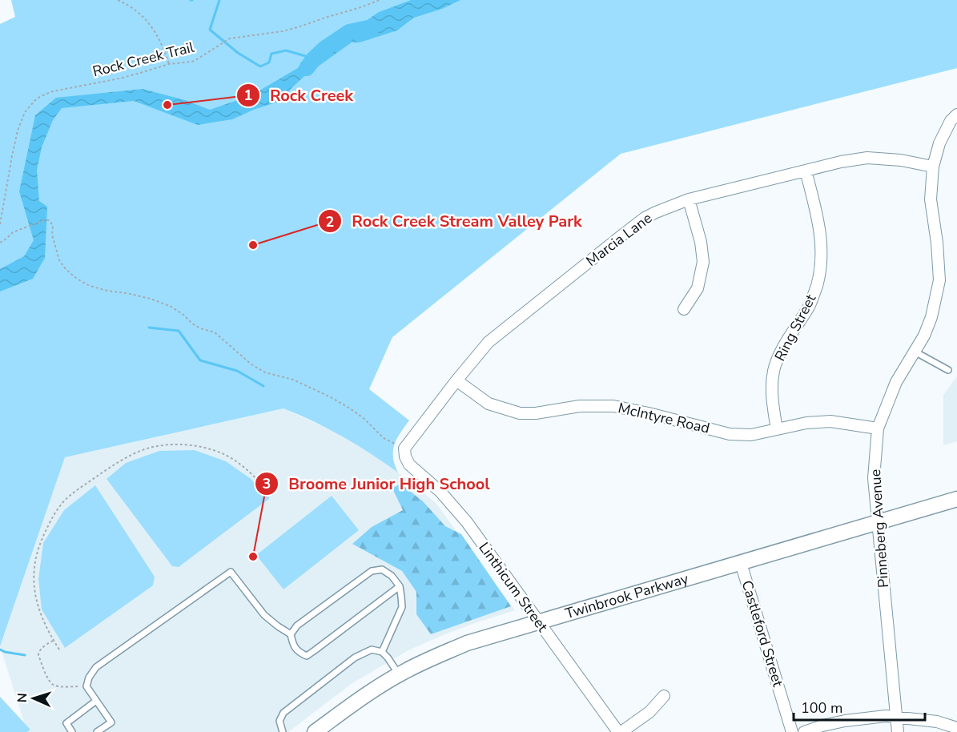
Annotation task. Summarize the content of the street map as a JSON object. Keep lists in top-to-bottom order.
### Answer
{
  "streets": {
    "street": [
      "Marcia Lane",
      "Ring Street",
      "McIntyre Road",
      "Pinneberg Avenue",
      "Linthicum Street",
      "Twinbrook Parkway",
      "Castleford Street"
    ],
    "path": ["Rock Creek Trail"]
  },
  "crossings": [
    ["Marcia Lane", "Ring Street"],
    ["Marcia Lane", "McIntyre Road"],
    ["Marcia Lane", "Pinneberg Avenue"],
    ["Marcia Lane", "Linthicum Street"],
    ["Ring Street", "McIntyre Road"],
    ["McIntyre Road", "Pinneberg Avenue"],
    ["Pinneberg Avenue", "Twinbrook Parkway"],
    ["Linthicum Street", "Twinbrook Parkway"],
    ["Twinbrook Parkway", "Castleford Street"]
  ],
  "places": ["Rock Creek", "Rock Creek Stream Valley Park", "Broome Junior High School"],
  "scale_bar": "100 m",
  "north": "left"
}
